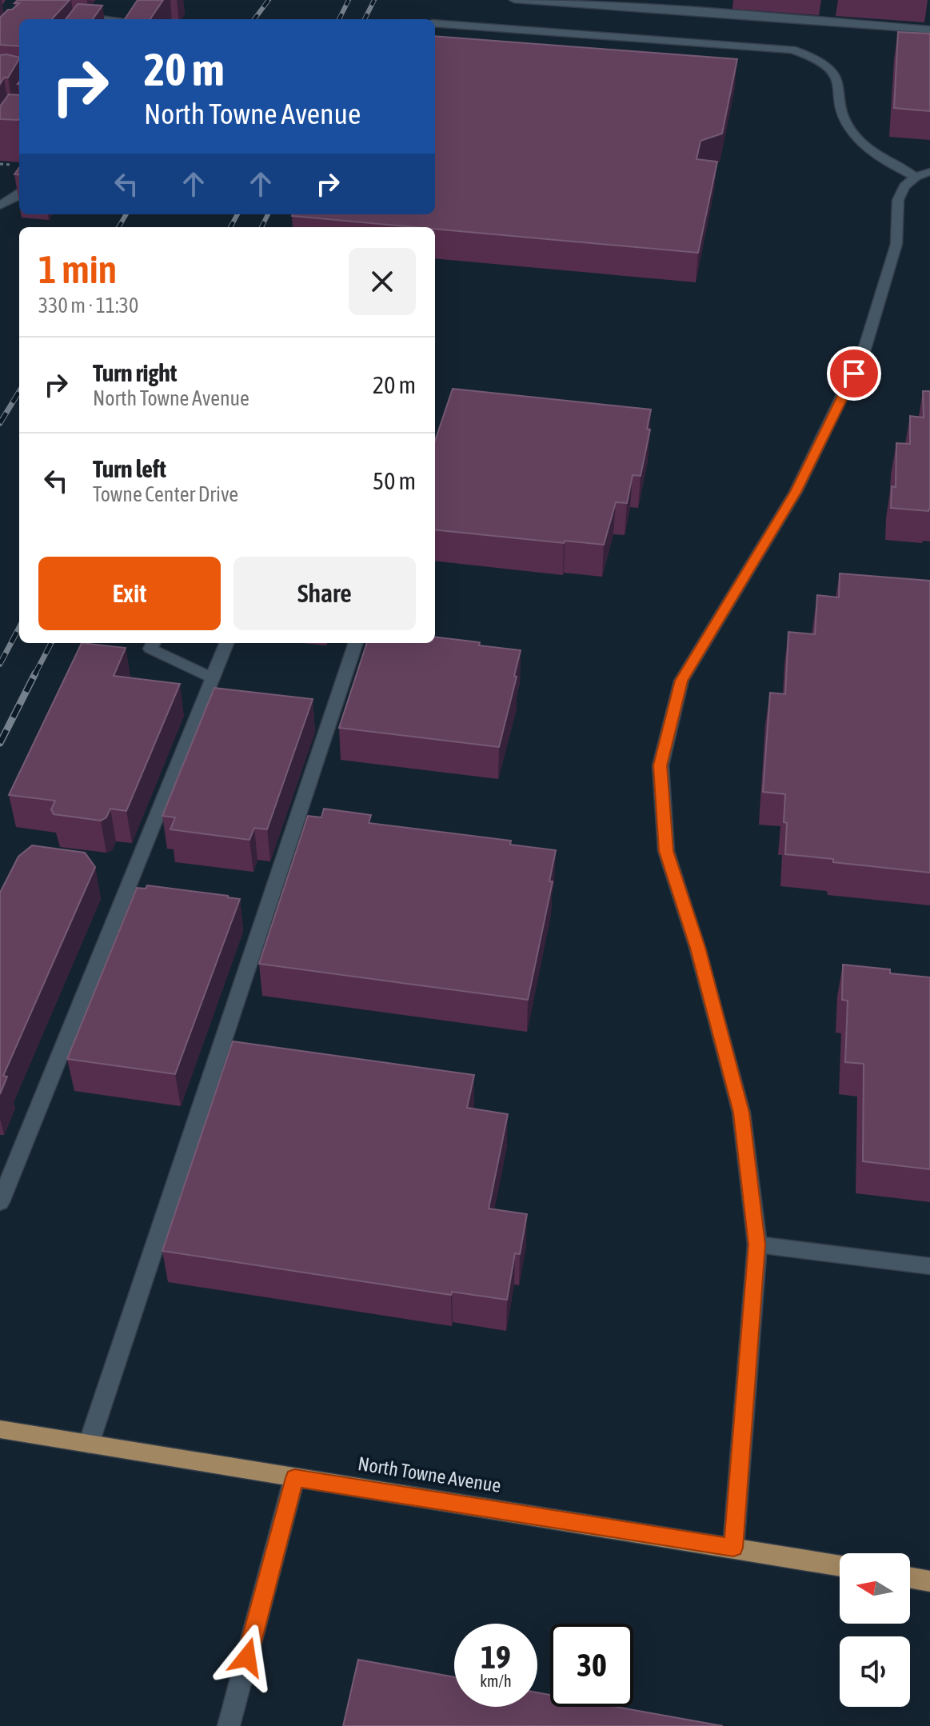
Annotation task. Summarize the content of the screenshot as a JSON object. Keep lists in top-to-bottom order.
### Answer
{
  "streets": {
    "main road": ["North Towne Avenue"]
  },
  "north": "left",
  "page": {
    "turn": ["20 m", "North Towne Avenue"],
    "heading": ["1 min", "330 m · 11:30"],
    "list": [
      {
        "name": "Turn right",
        "note": "North Towne Avenue",
        "value": "20 m"
      },
      {
        "name": "Turn left",
        "note": "Towne Center Drive",
        "value": "50 m"
      }
    ],
    "buttons": ["Exit", "Share"],
    "speed": "19 km/h",
    "limit": "30"
  }
}
